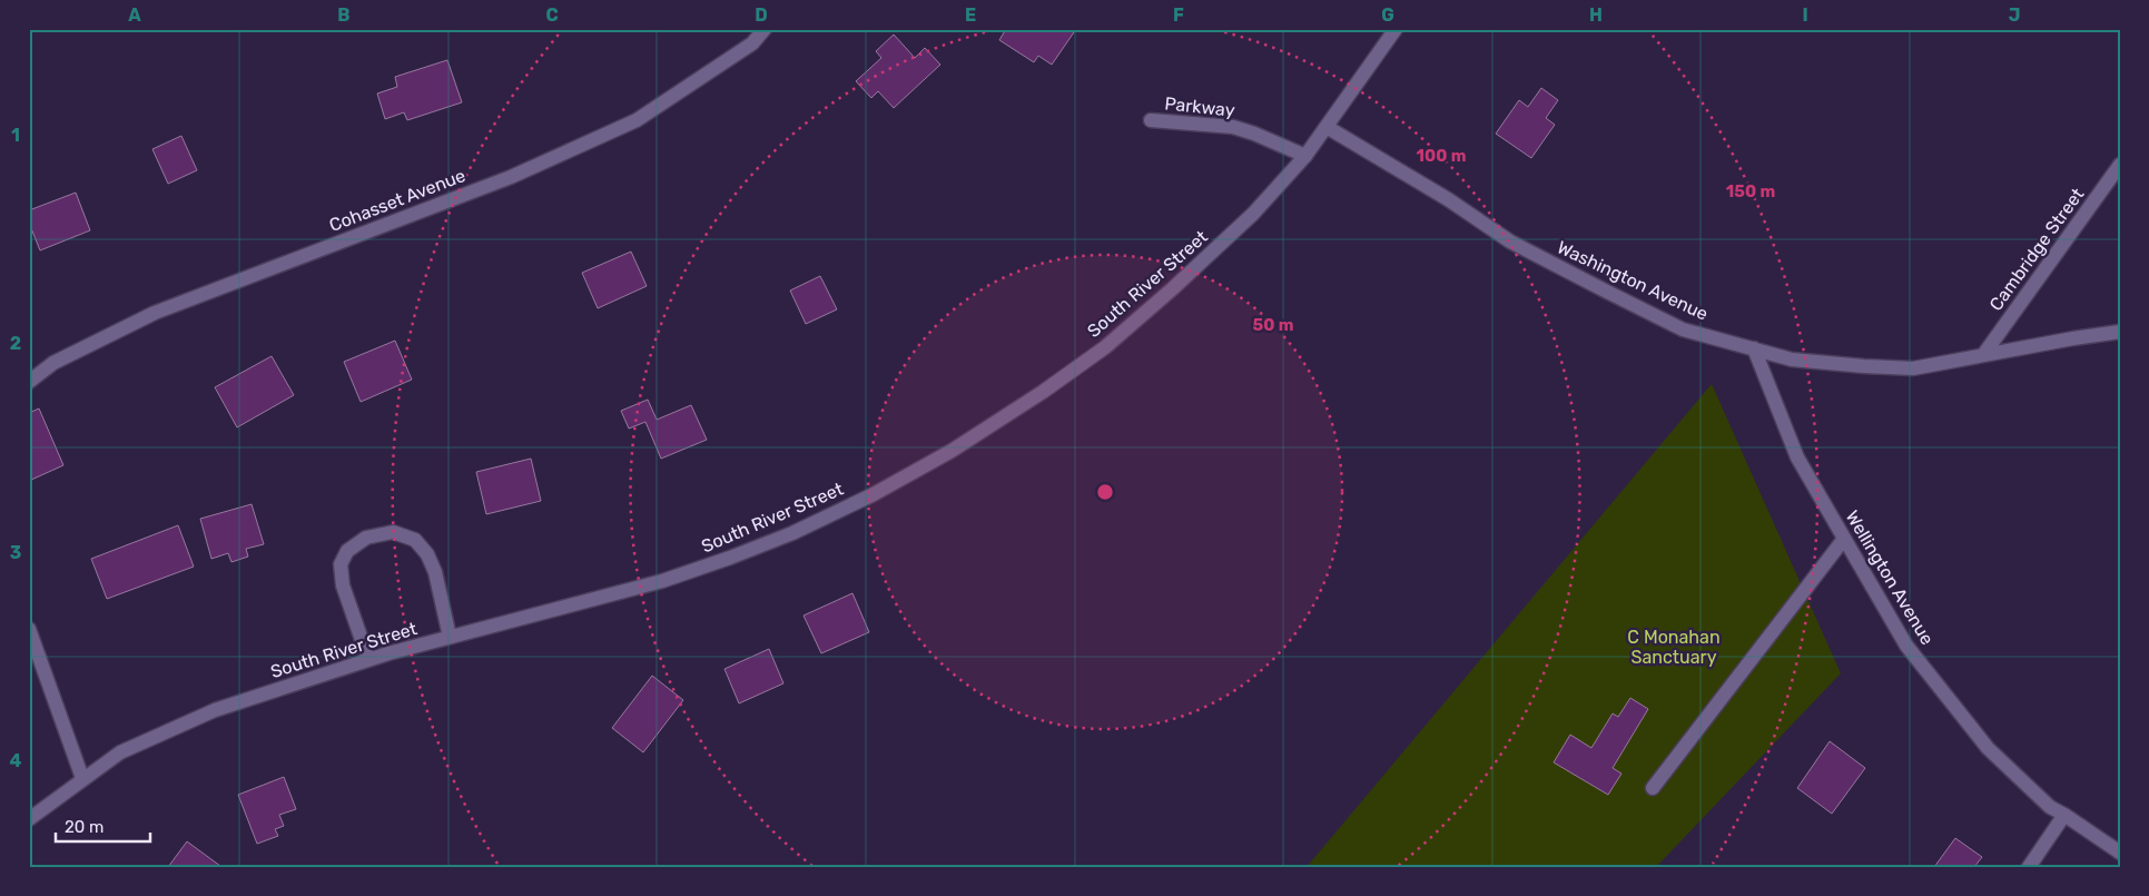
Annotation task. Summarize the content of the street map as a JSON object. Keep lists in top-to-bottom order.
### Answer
{
  "streets": {
    "street": [
      "Parkway",
      "Cohasset Avenue",
      "Cambridge Street",
      "Washington Avenue",
      "South River Street",
      "Wellington Avenue"
    ]
  },
  "crossings": [
    ["Parkway", "South River Street"],
    ["Cambridge Street", "Washington Avenue"],
    ["Washington Avenue", "South River Street"],
    ["Washington Avenue", "Wellington Avenue"]
  ],
  "parks": ["C Monahan Sanctuary"],
  "scale_bar": "20 m",
  "grid": {
    "columns": [
      "A",
      "B",
      "C",
      "D",
      "E",
      "F",
      "G",
      "H",
      "I",
      "J"
    ],
    "rows": [
      "1",
      "2",
      "3",
      "4"
    ]
  },
  "rings": ["100 m", "150 m", "50 m"]
}
